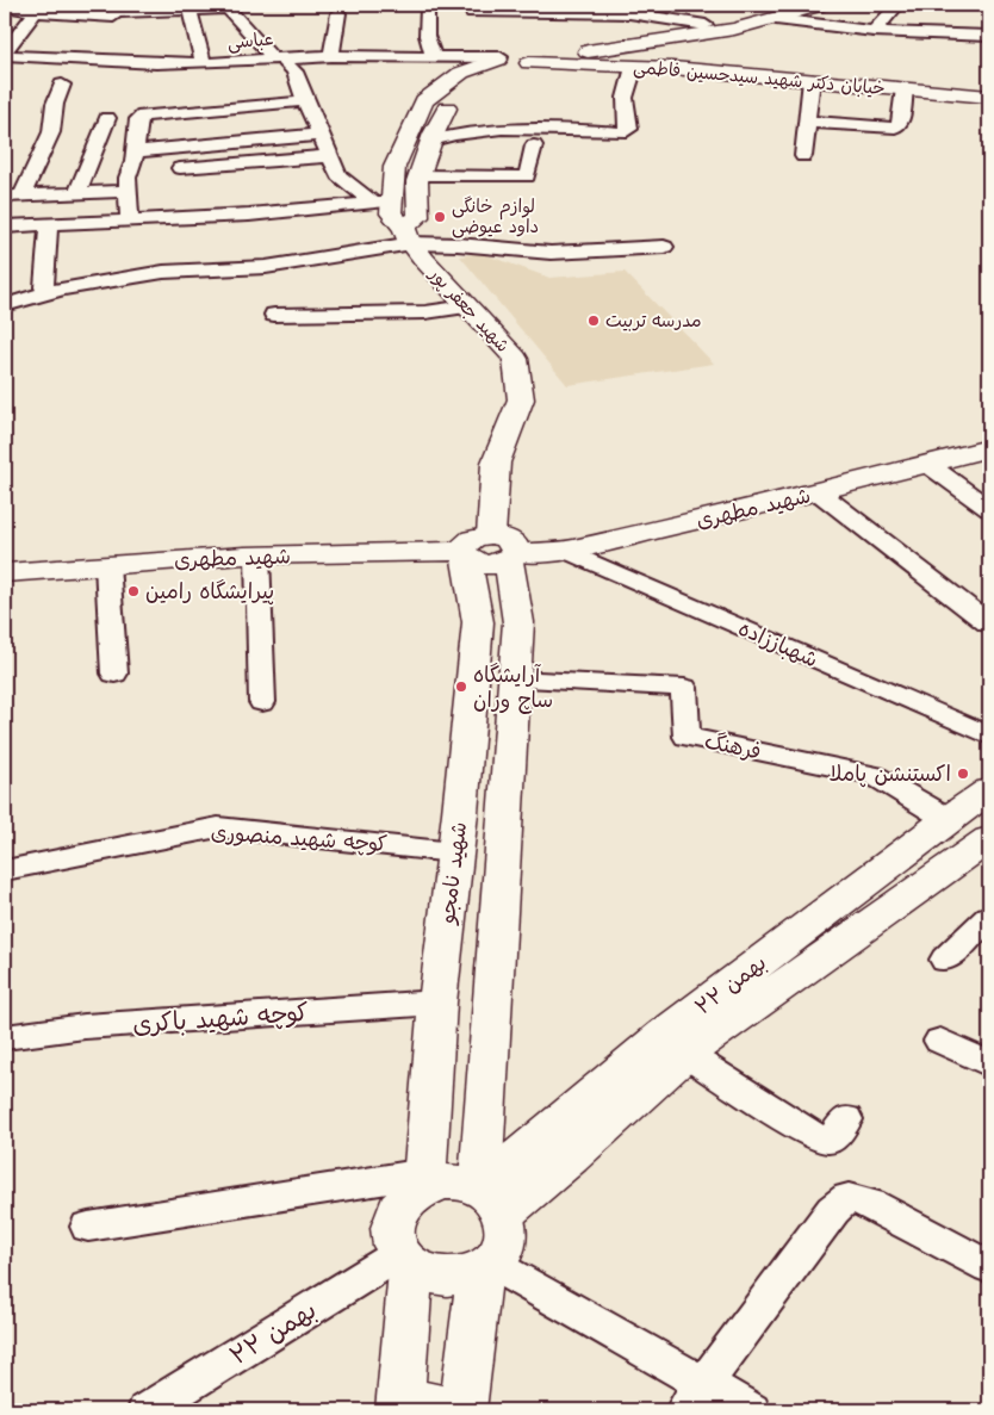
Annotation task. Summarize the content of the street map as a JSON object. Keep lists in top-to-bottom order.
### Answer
{
  "streets": {
    "street": [
      "عباسی",
      "خیابان دکتر شهید سیدحسین فاطمی",
      "شهید جعفر پور",
      "شهید مطهری",
      "شهباززاده",
      "فرهنگ",
      "کوچه شهید منصوری",
      "شهید نامجو",
      "۲۲ بهمن",
      "کوچه شهید باکری"
    ]
  },
  "crossings": [
    ["عباسی", "خیابان دکتر شهید سیدحسین فاطمی"],
    ["عباسی", "شهید جعفر پور"],
    ["خیابان دکتر شهید سیدحسین فاطمی", "شهید جعفر پور"],
    ["شهید جعفر پور", "شهید مطهری"],
    ["شهید جعفر پور", "شهید نامجو"],
    ["شهید مطهری", "شهباززاده"],
    ["شهید مطهری", "شهید نامجو"],
    ["فرهنگ", "۲۲ بهمن"],
    ["کوچه شهید منصوری", "شهید نامجو"],
    ["شهید نامجو", "۲۲ بهمن"],
    ["شهید نامجو", "کوچه شهید باکری"]
  ],
  "places": [
    "لوازم خانگی داود عیوضی",
    "مدرسه تربیت",
    "پیرایشگاه ‌رامین",
    "آرایشگاه ساچ وران",
    "اکستنشن پاملا"
  ]
}
